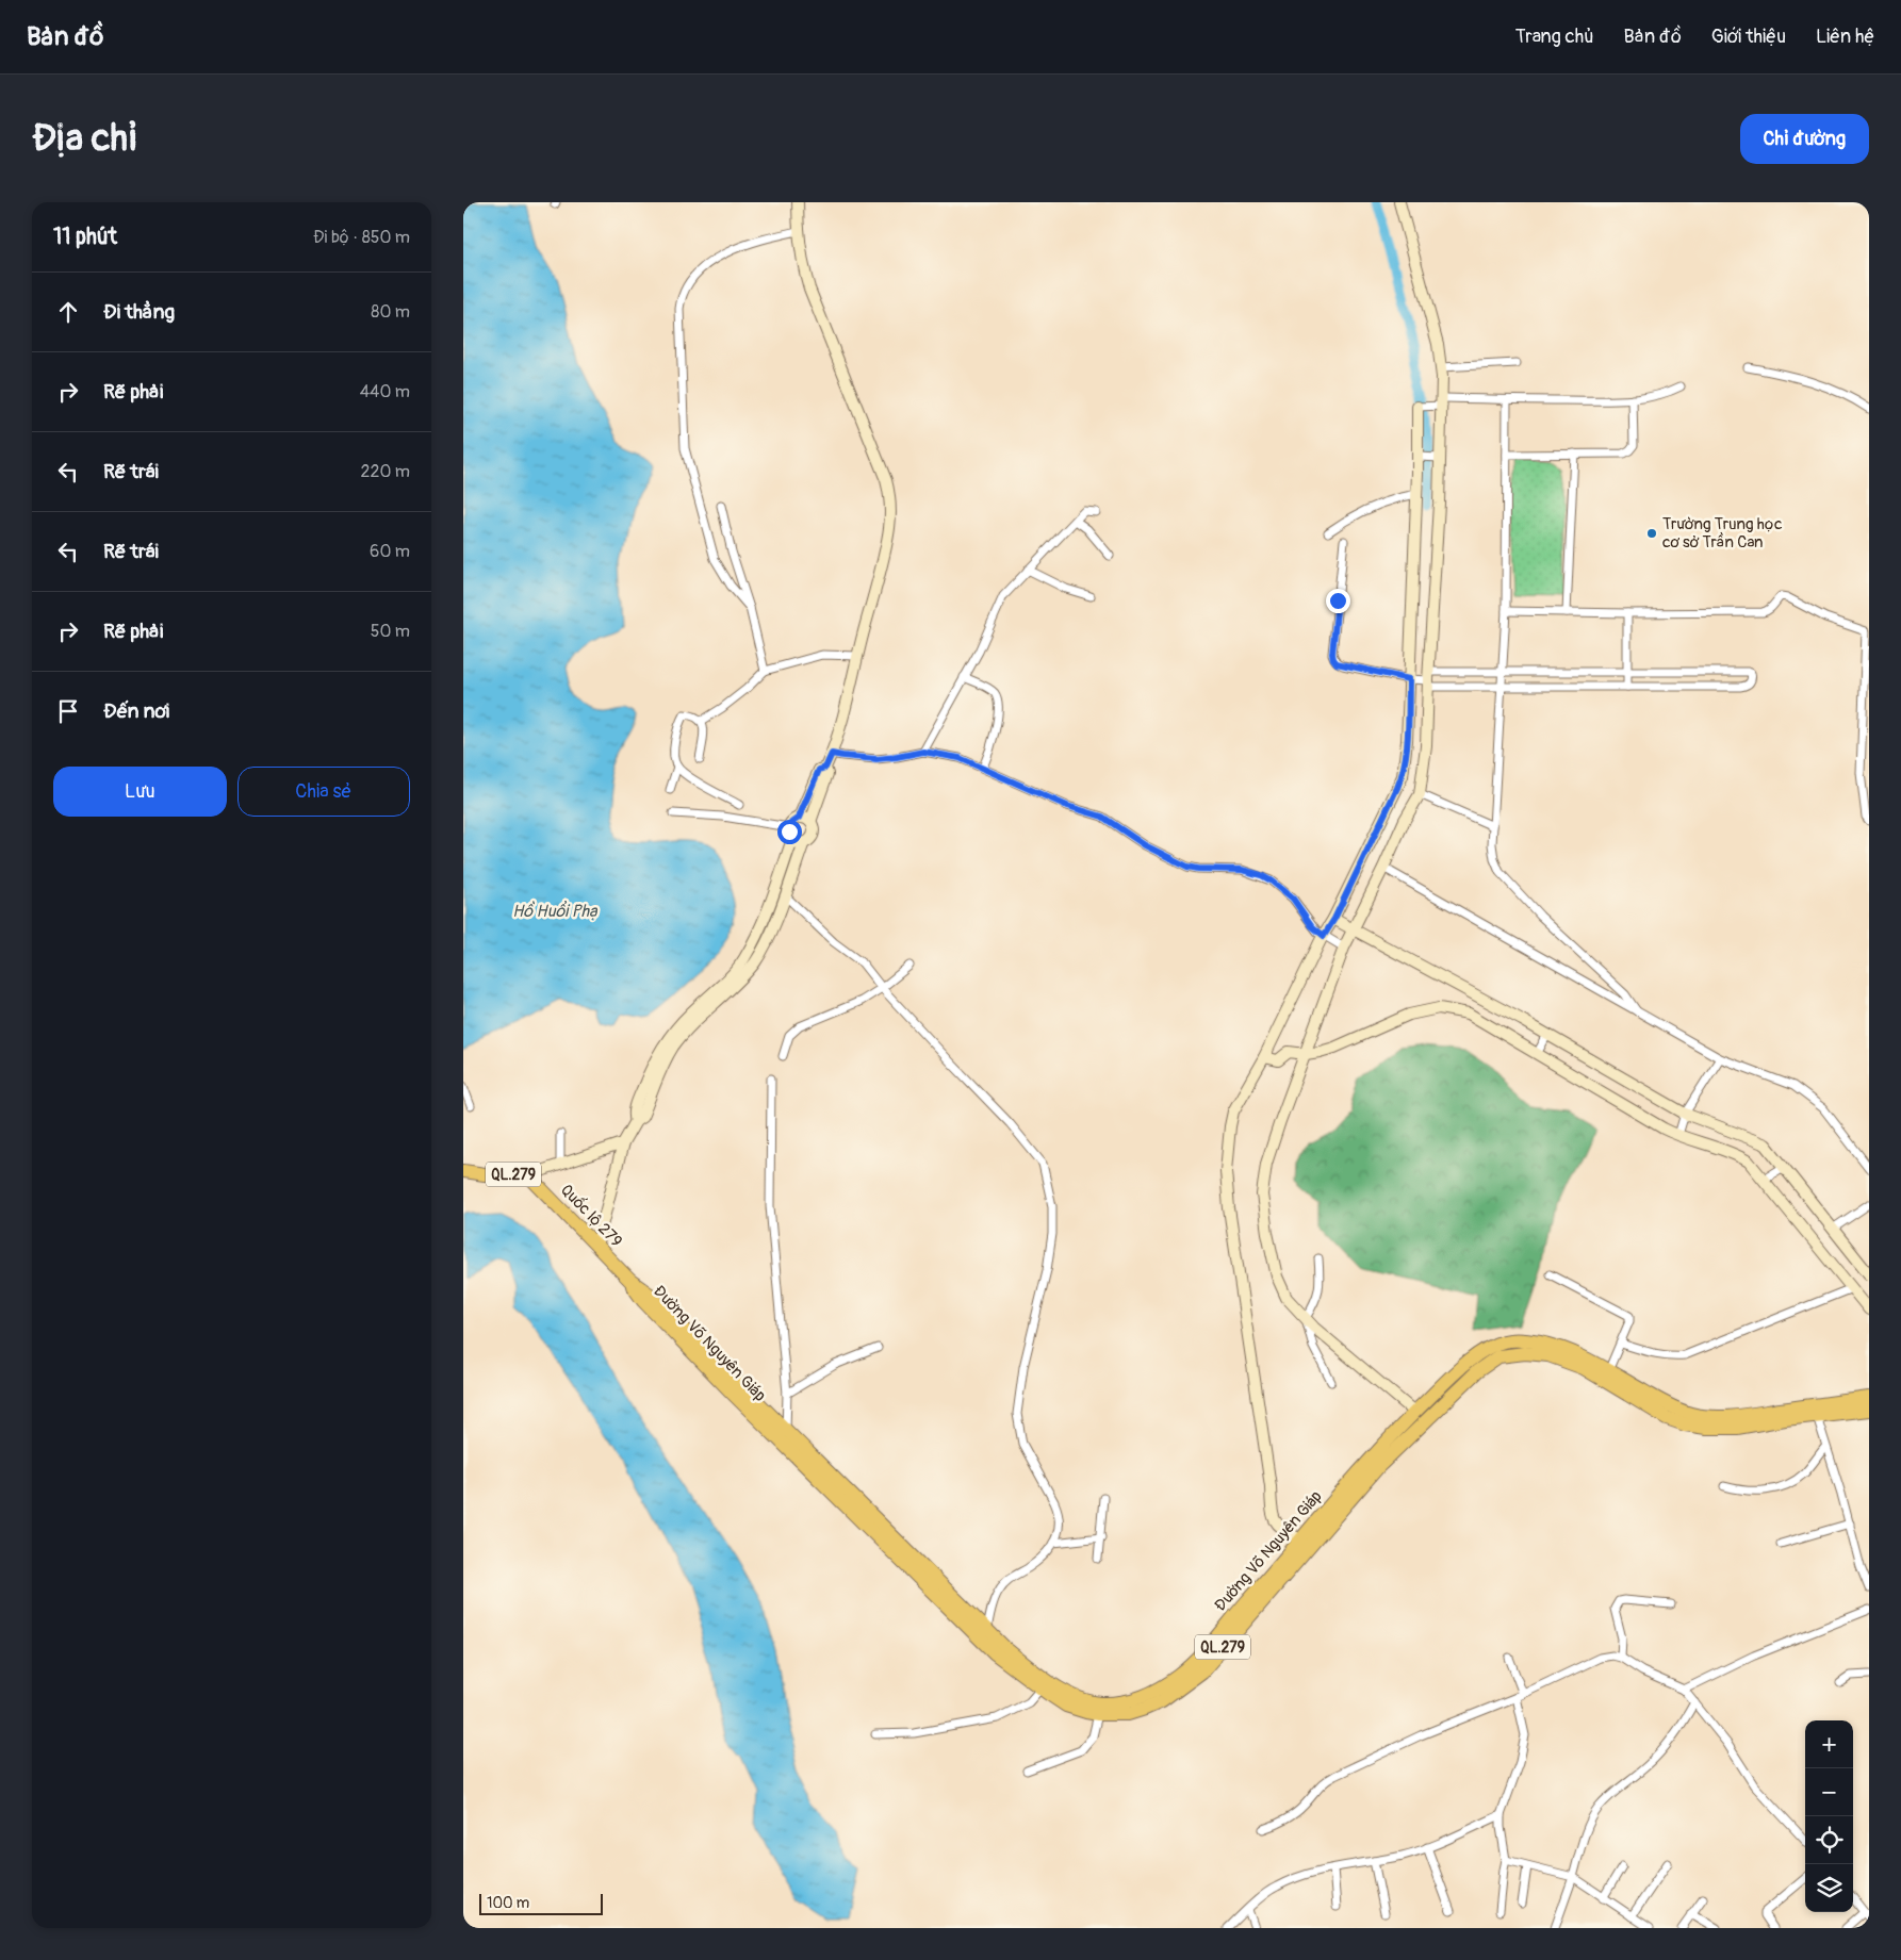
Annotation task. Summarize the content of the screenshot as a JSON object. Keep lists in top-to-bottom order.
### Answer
{
  "streets": {
    "highway": ["QL.279", "Quốc lộ 279", "Đường Võ Nguyên Giáp"]
  },
  "crossings": [
    ["QL.279", "Quốc lộ 279"],
    ["Quốc lộ 279", "Đường Võ Nguyên Giáp"]
  ],
  "water": ["Hồ Huổi Phạ"],
  "places": ["Trường Trung học cơ sở Trần Can"],
  "scale_bar": "100 m",
  "page": {
    "header": "Bản đồ",
    "nav": [
      "Trang chủ",
      "Bản đồ",
      "Giới thiệu",
      "Liên hệ"
    ],
    "buttons": [
      "Chỉ đường",
      ["Lưu", "Chia sẻ"]
    ],
    "title": "Địa chỉ",
    "heading": ["11 phút", "Đi bộ · 850 m"],
    "list": [
      ["Đi thẳng", "80 m"],
      ["Rẽ phải", "440 m"],
      ["Rẽ trái", "220 m"],
      ["Rẽ trái", "60 m"],
      ["Rẽ phải", "50 m"],
      "Đến nơi"
    ],
    "map_buttons": ["+", "−"],
    "scale": "100 m"
  }
}
